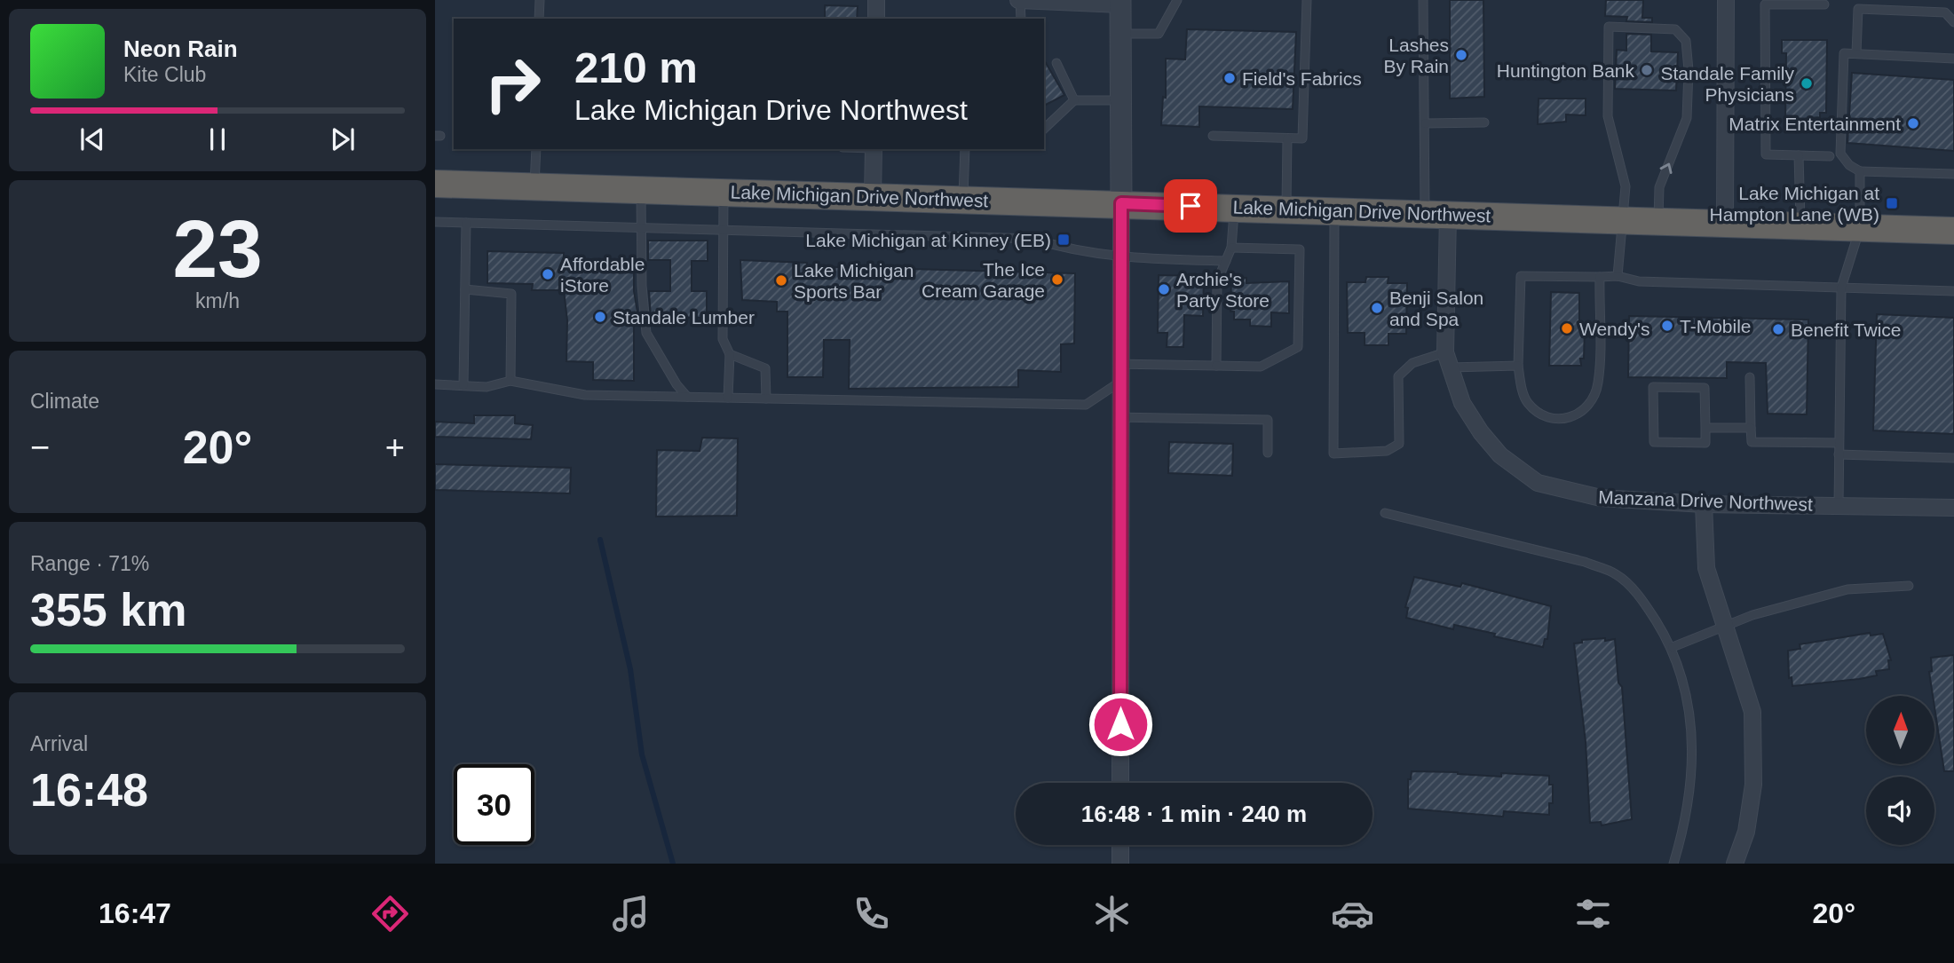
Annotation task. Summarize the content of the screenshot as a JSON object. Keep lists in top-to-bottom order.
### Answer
{
  "streets": {
    "highway": ["Lake Michigan Drive Northwest"],
    "street": ["Manzana Drive Northwest"]
  },
  "crossings": [
    ["Lake Michigan Drive Northwest", "Manzana Drive Northwest"]
  ],
  "places": {
    "other": [
      "Lashes By Rain",
      "Huntington Bank",
      "Field's Fabrics",
      "Standale Family Physicians",
      "Matrix Entertainment",
      "Affordable iStore",
      "The Ice Cream Garage",
      "Lake Michigan Sports Bar",
      "Archie's Party Store",
      "Benji Salon and Spa",
      "Standale Lumber",
      "T-Mobile",
      "Wendy's",
      "Benefit Twice"
    ],
    "transit": ["Lake Michigan at Hampton Lane (WB)", "Lake Michigan at Kinney (EB)"]
  },
  "north": "top",
  "page": {
    "turn": ["210 m", "Lake Michigan Drive Northwest"],
    "song": ["Neon Rain", "Kite Club"],
    "tile": [
      ["23", "km/h"],
      "Climate",
      ["Range · 71%", "355 km"],
      ["Arrival", "16:48"]
    ],
    "heat": ["−", "20°", "+"],
    "limit": "30",
    "trip": "16:48 · 1 min · 240 m",
    "tabs": ["16:47", "20°"]
  }
}
